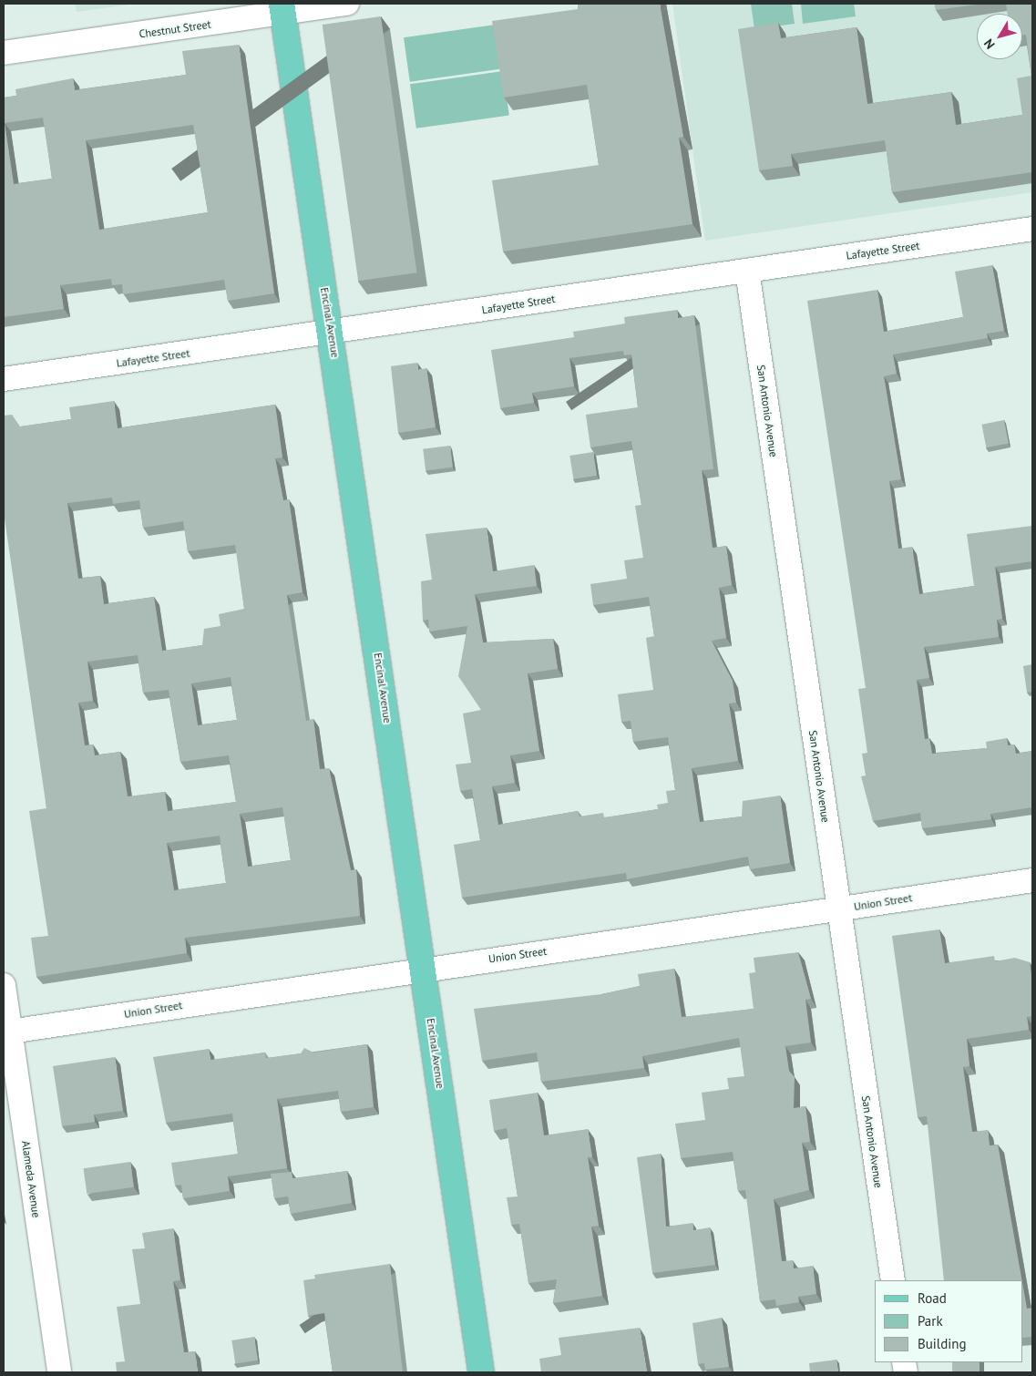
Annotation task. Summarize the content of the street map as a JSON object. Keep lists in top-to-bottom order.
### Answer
{
  "streets": {
    "main road": ["Encinal Avenue"],
    "street": [
      "Chestnut Street",
      "Lafayette Street",
      "San Antonio Avenue",
      "Union Street",
      "Alameda Avenue"
    ]
  },
  "crossings": [
    ["Chestnut Street", "Encinal Avenue"],
    ["Lafayette Street", "Encinal Avenue"],
    ["Lafayette Street", "San Antonio Avenue"],
    ["Encinal Avenue", "Union Street"],
    ["San Antonio Avenue", "Union Street"],
    ["Union Street", "Alameda Avenue"]
  ],
  "legend": ["Road", "Park", "Building"],
  "north": "bottom left"
}
